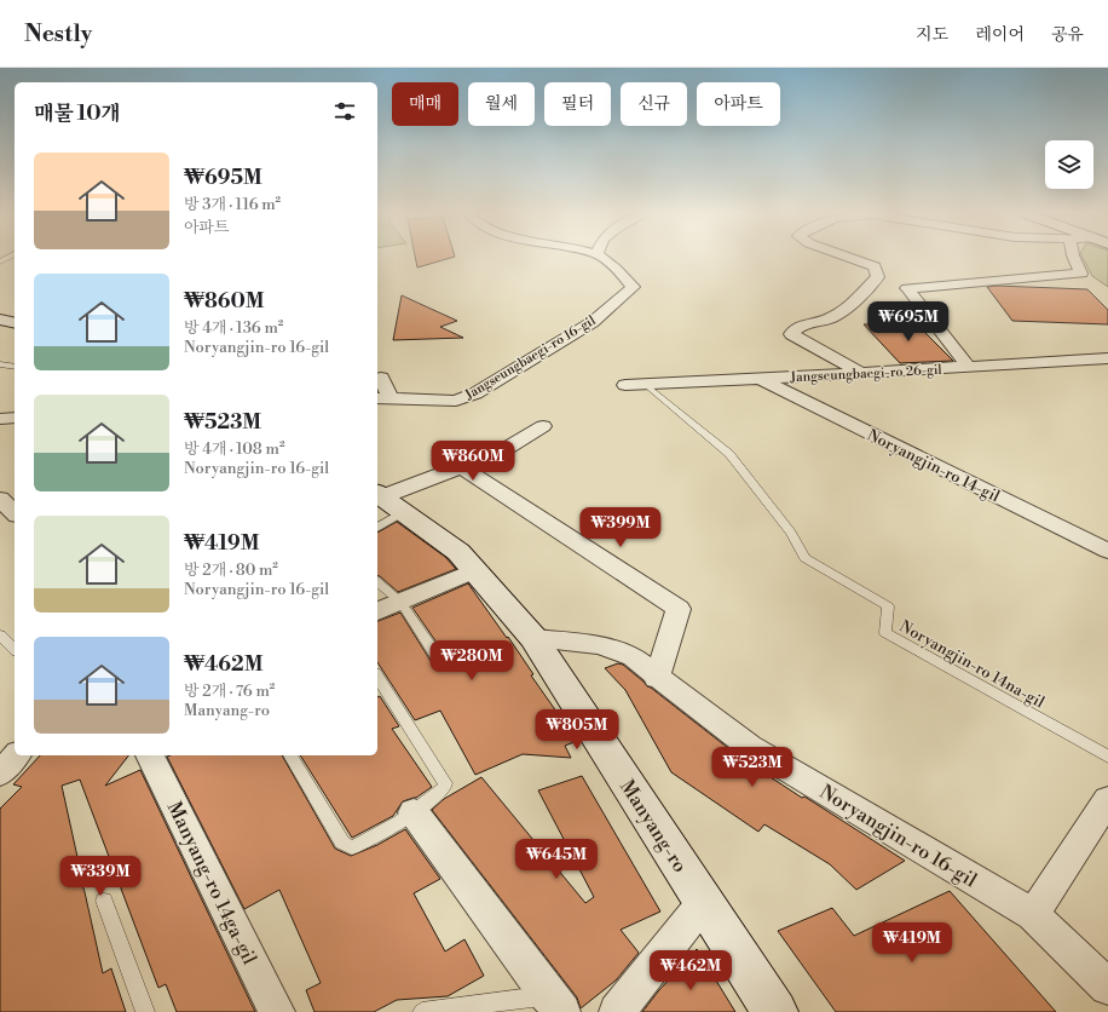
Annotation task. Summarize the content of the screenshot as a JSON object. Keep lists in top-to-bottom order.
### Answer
{
  "streets": {
    "street": [
      "Jangseungbaegi-ro 16-gil",
      "Jangseungbaegi-ro 26-gil",
      "Noryangjin-ro 14-gil",
      "Manyang-ro",
      "Noryangjin-ro 16-gil",
      "Manyang-ro 14ga-gil"
    ],
    "lane": ["Noryangjin-ro 14na-gil"]
  },
  "crossings": [
    ["Jangseungbaegi-ro 26-gil", "Noryangjin-ro 14-gil"],
    ["Jangseungbaegi-ro 26-gil", "Noryangjin-ro 14na-gil"],
    ["Manyang-ro", "Noryangjin-ro 16-gil"]
  ],
  "page": {
    "header": "Nestly",
    "nav": ["지도", "레이어", "공유"],
    "chip": [
      "매매",
      "월세",
      "필터",
      "신규",
      "아파트"
    ],
    "heading": "매물 10개",
    "list": [
      {
        "name": "₩695M",
        "note": "방 3개 · 116 m² · 아파트"
      },
      {
        "name": "₩860M",
        "note": "방 4개 · 136 m² · Noryangjin-ro 16-gil"
      },
      {
        "name": "₩523M",
        "note": "방 4개 · 108 m² · Noryangjin-ro 16-gil"
      },
      {
        "name": "₩419M",
        "note": "방 2개 · 80 m² · Noryangjin-ro 16-gil"
      },
      {
        "name": "₩462M",
        "note": "방 2개 · 76 m² · Manyang-ro"
      }
    ],
    "price": [
      "₩695M",
      "₩860M",
      "₩399M",
      "₩280M",
      "₩805M",
      "₩523M",
      "₩645M",
      "₩339M",
      "₩419M",
      "₩462M"
    ]
  }
}
